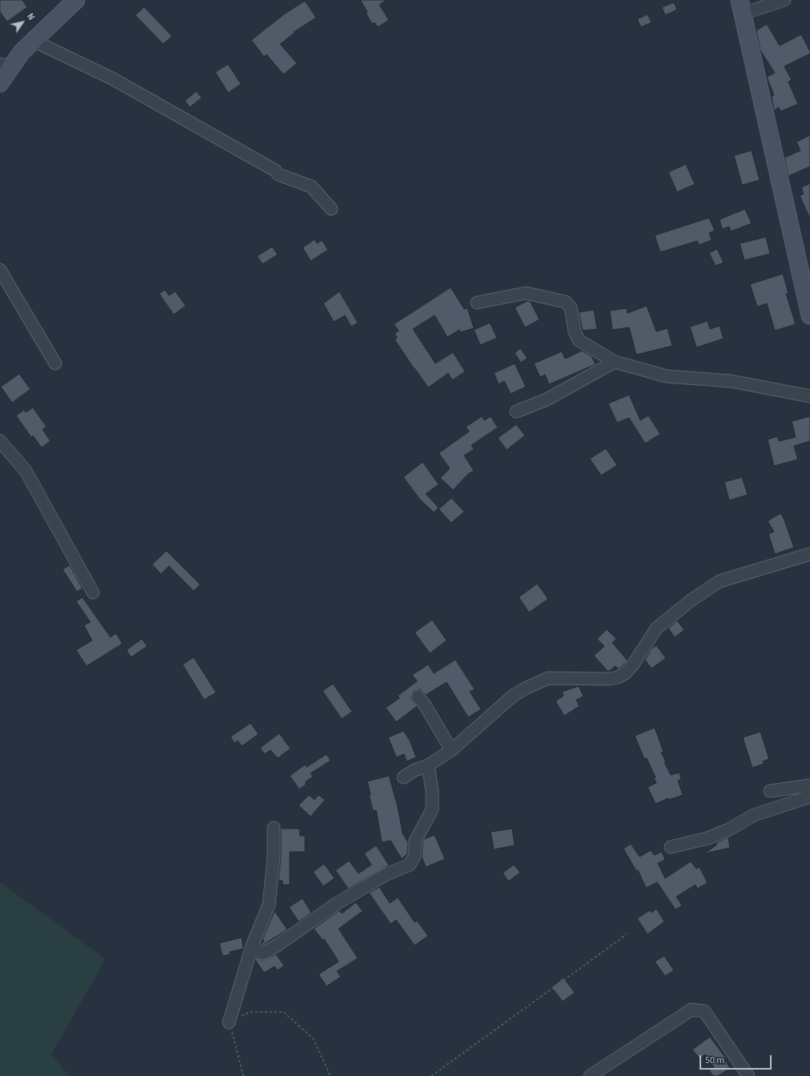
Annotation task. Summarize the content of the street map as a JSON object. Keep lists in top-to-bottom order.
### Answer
{
  "scale_bar": "50 m",
  "north": "top right"
}
